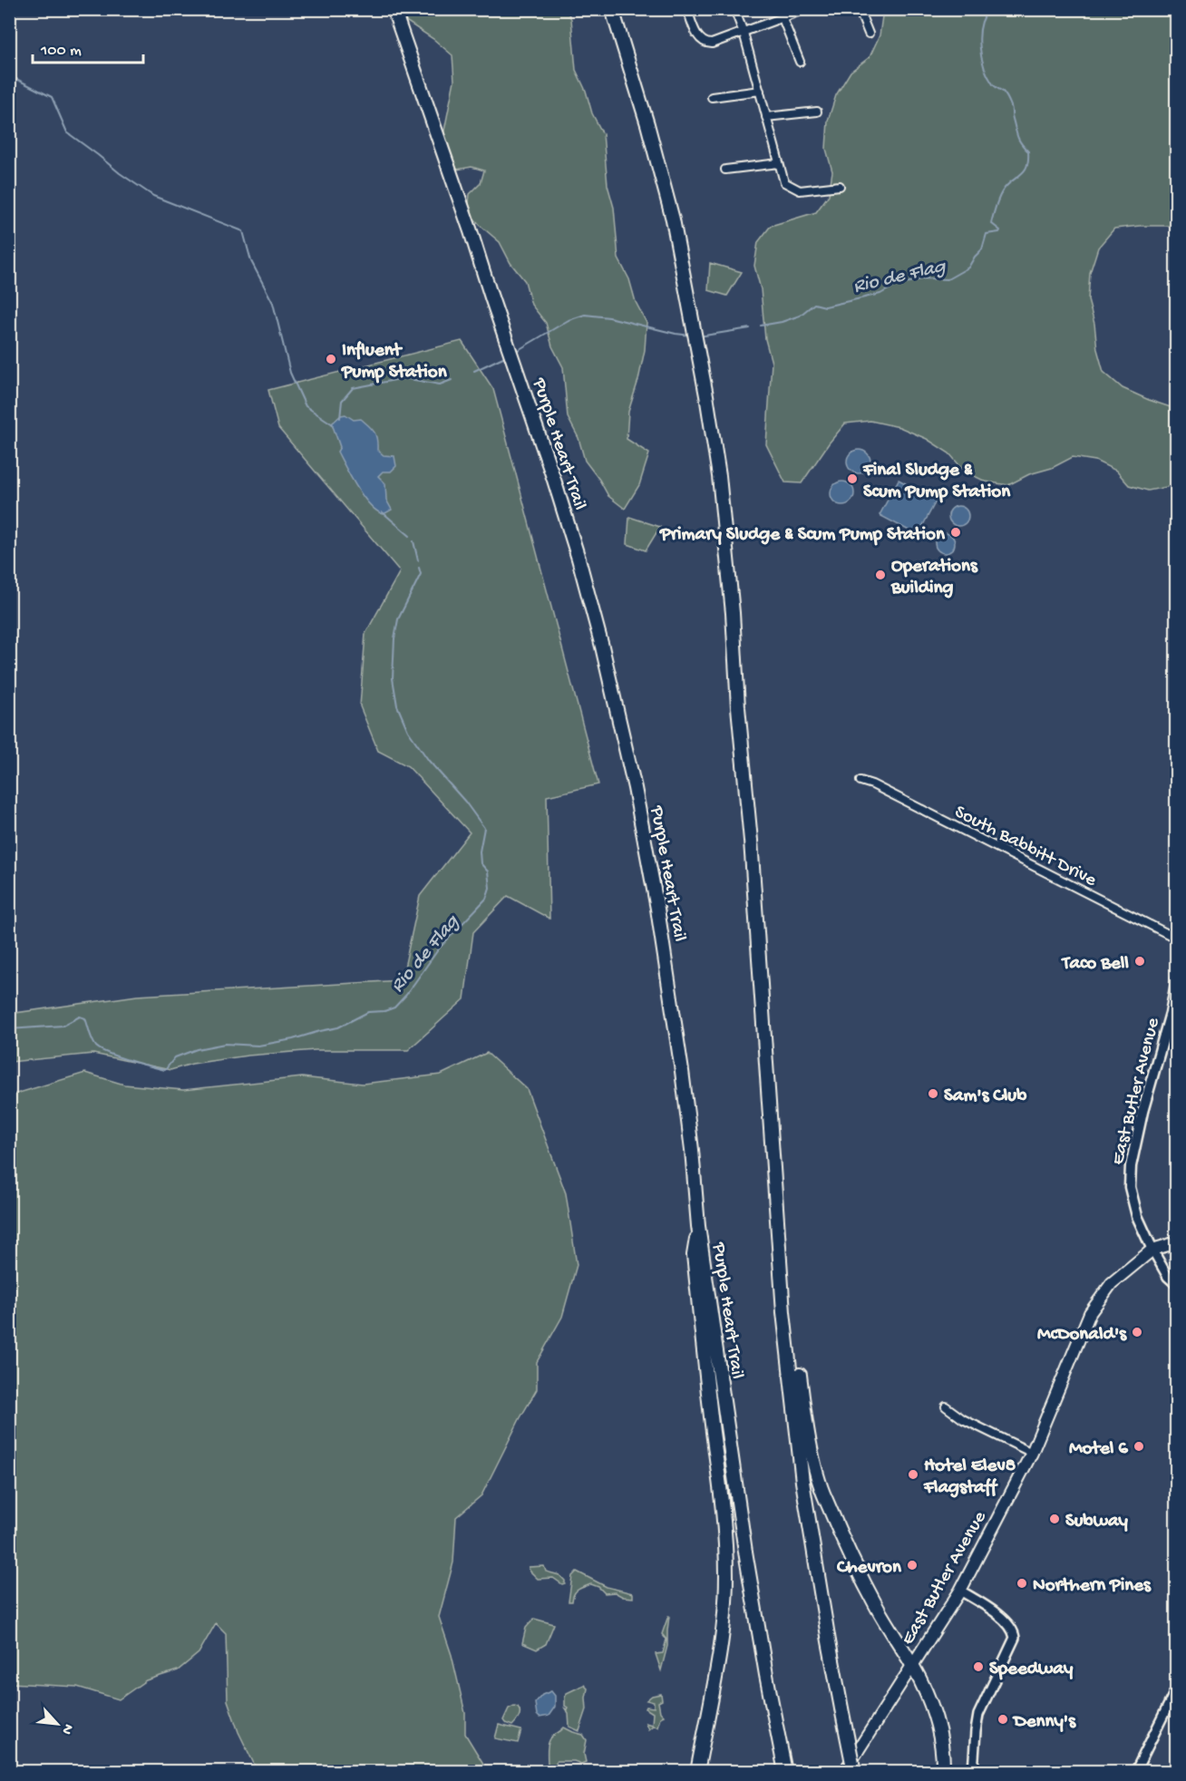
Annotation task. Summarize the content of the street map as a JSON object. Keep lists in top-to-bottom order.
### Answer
{
  "streets": {
    "highway": ["Purple Heart Trail"],
    "main road": ["East Butler Avenue"],
    "street": ["South Babbitt Drive"]
  },
  "water": ["Rio de Flag"],
  "places": [
    "Influent Pump Station",
    "Final Sludge & Scum Pump Station",
    "Primary Sludge & Scum Pump Station",
    "Operations Building",
    "Taco Bell",
    "Sam's Club",
    "McDonald's",
    "Motel 6",
    "Hotel Elev8 Flagstaff",
    "Subway",
    "Chevron",
    "Northern Pines",
    "Speedway",
    "Denny's"
  ],
  "scale_bar": "100 m",
  "north": "bottom right"
}
